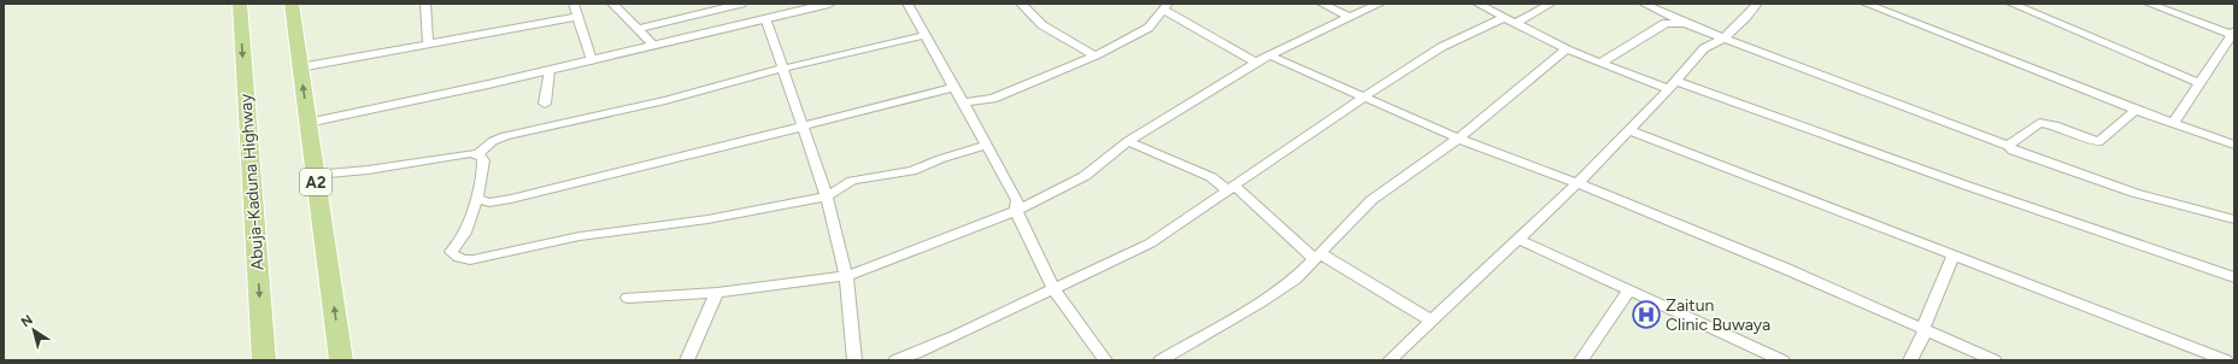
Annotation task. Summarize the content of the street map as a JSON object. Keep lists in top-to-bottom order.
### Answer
{
  "streets": {
    "highway": ["Abuja-Kaduna Highway", "A2"]
  },
  "places": {
    "hospital": ["Zaitun Clinic Buwaya"]
  },
  "north": "top left"
}
